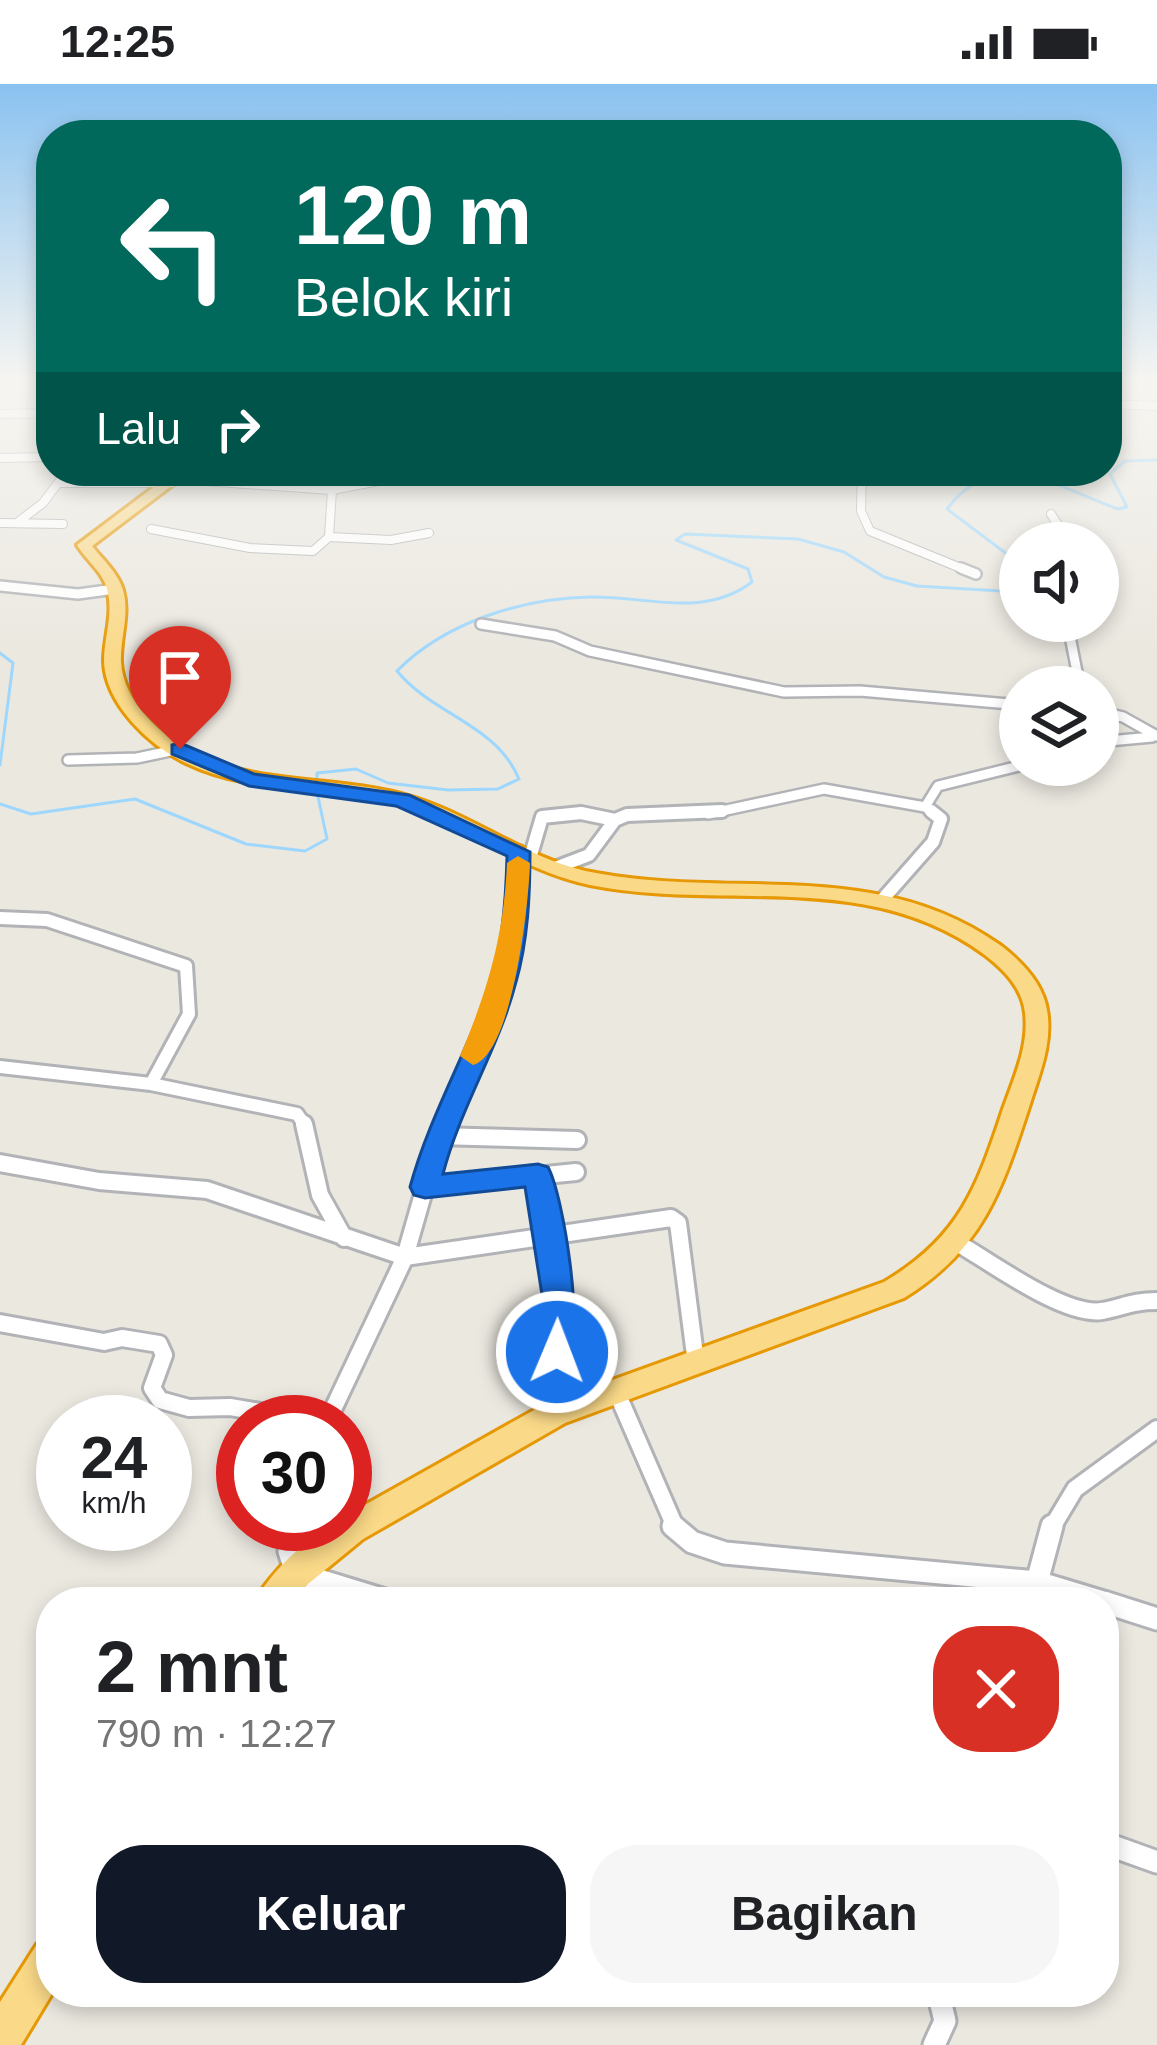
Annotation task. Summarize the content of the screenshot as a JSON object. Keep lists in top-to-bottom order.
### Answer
{
  "page": {
    "status": "12:25",
    "turn": ["120 m", "Belok kiri"],
    "then": "Lalu",
    "speed": "24 km/h",
    "limit": "30",
    "heading": ["2 mnt", "790 m · 12:27"],
    "buttons": ["Keluar", "Bagikan"]
  }
}
